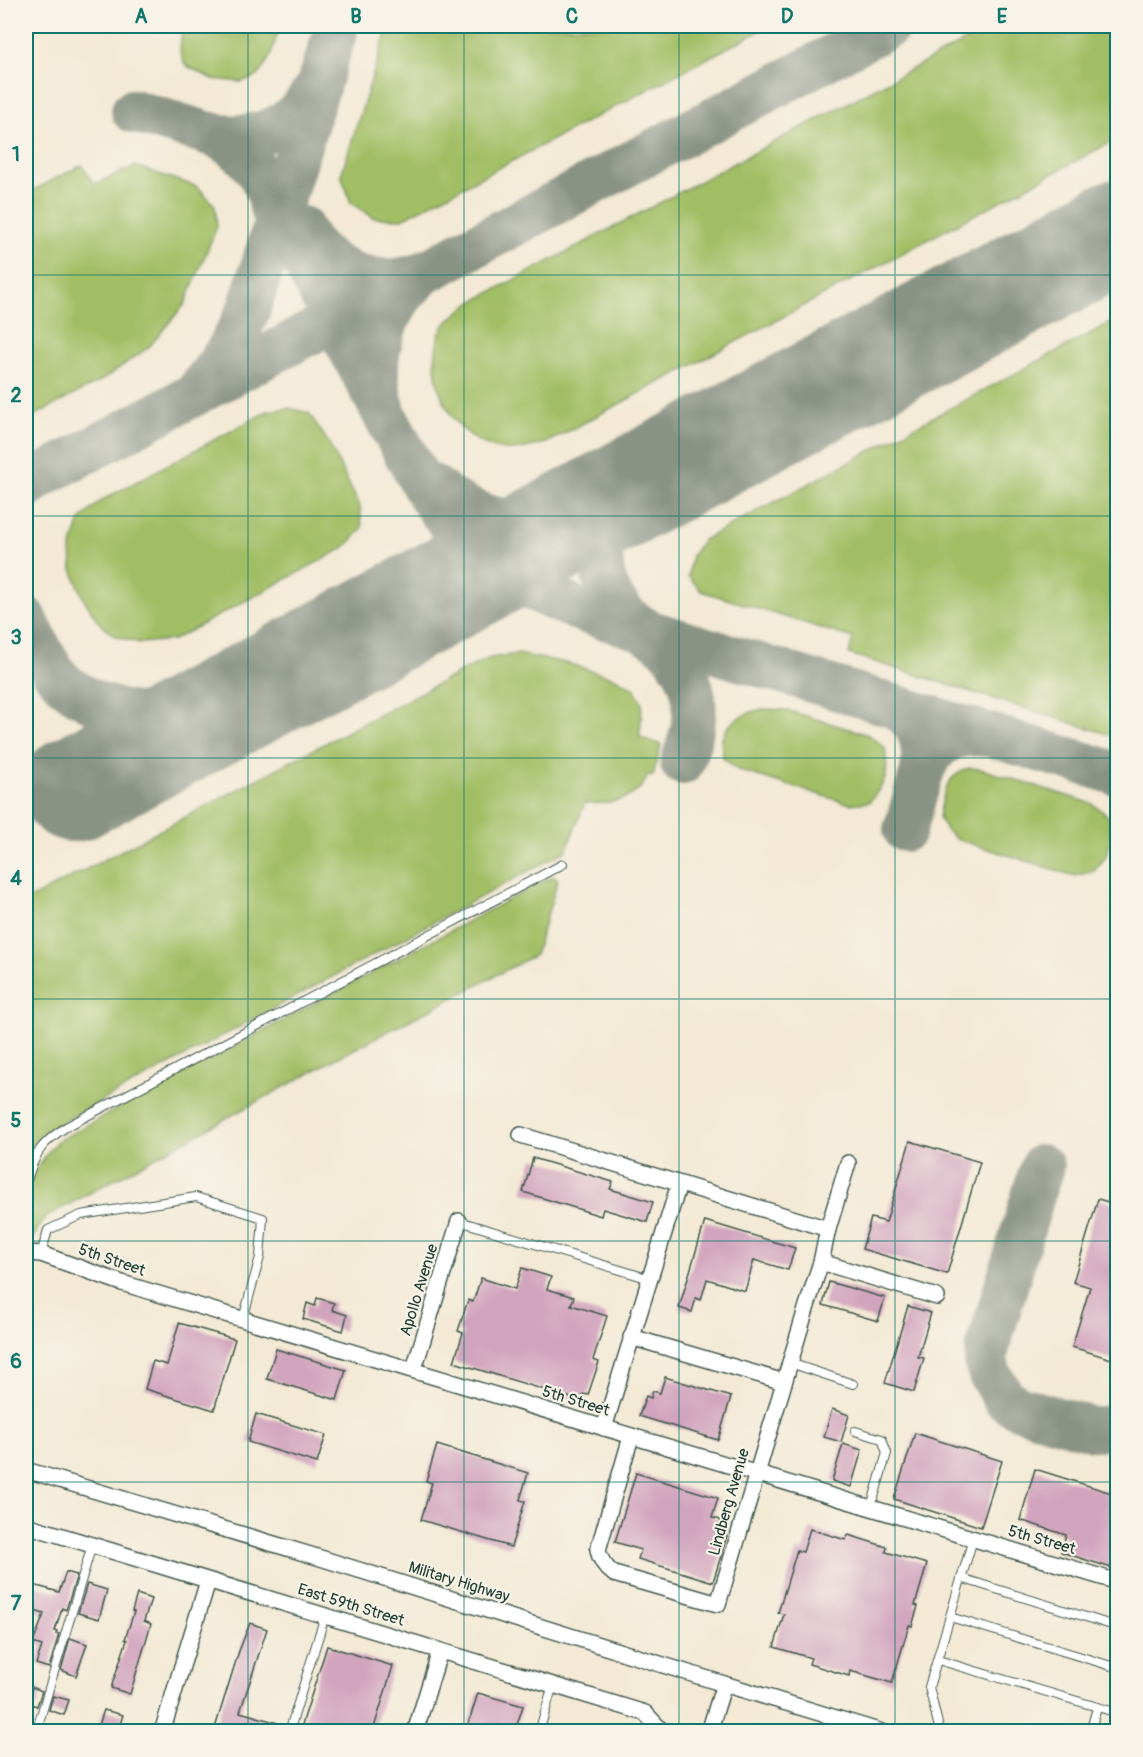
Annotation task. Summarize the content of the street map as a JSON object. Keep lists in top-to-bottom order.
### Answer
{
  "streets": {
    "street": [
      "5th Street",
      "Apollo Avenue",
      "Lindberg Avenue",
      "Military Highway",
      "East 59th Street"
    ]
  },
  "crossings": [
    ["5th Street", "Apollo Avenue"],
    ["5th Street", "Lindberg Avenue"]
  ],
  "grid": {
    "columns": [
      "A",
      "B",
      "C",
      "D",
      "E"
    ],
    "rows": [
      "1",
      "2",
      "3",
      "4",
      "5",
      "6",
      "7"
    ]
  }
}
